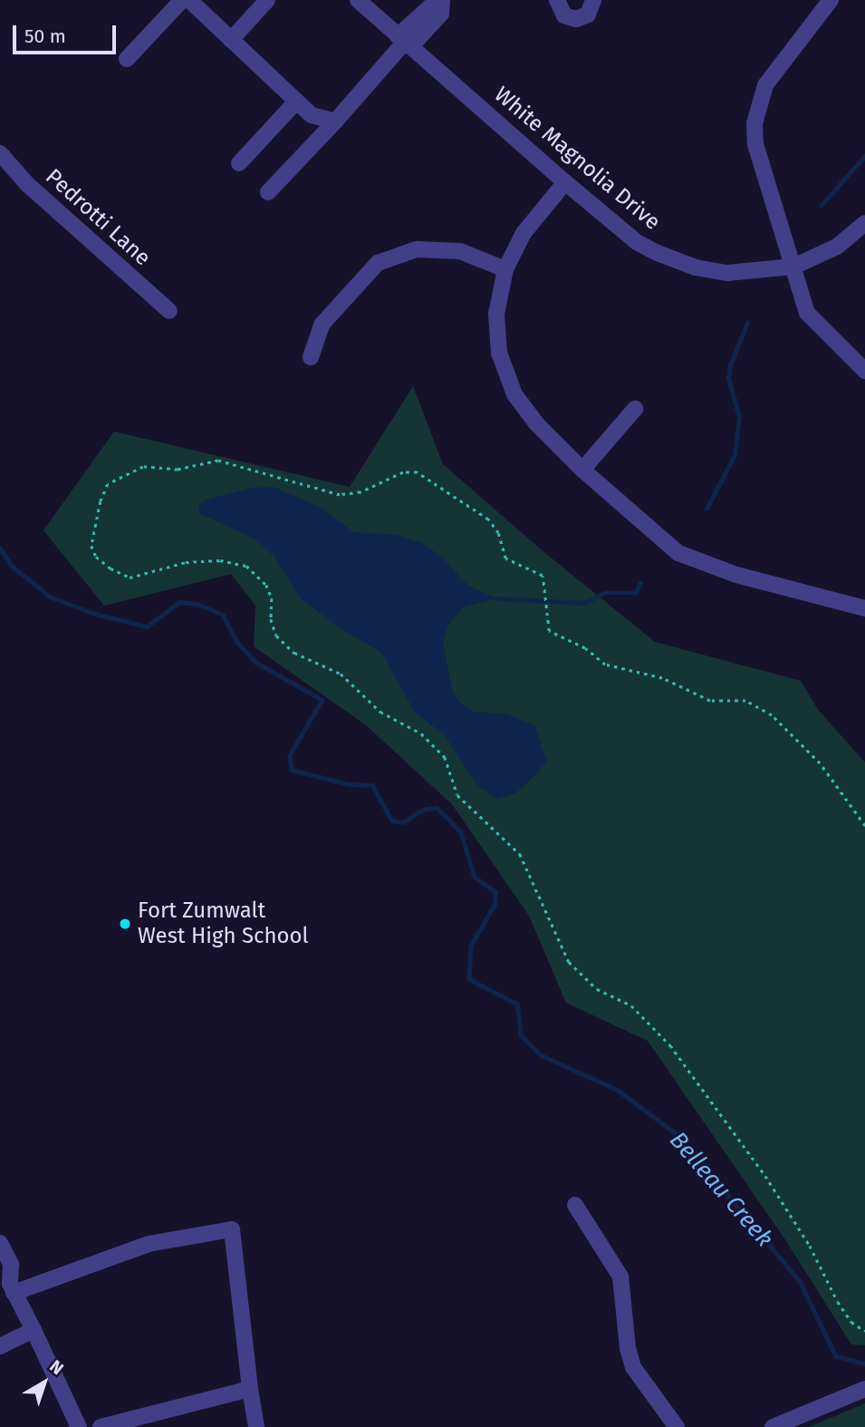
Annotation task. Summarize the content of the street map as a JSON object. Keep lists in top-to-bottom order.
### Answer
{
  "streets": {
    "street": ["White Magnolia Drive", "Pedrotti Lane"]
  },
  "water": ["Belleau Creek"],
  "places": ["Fort Zumwalt West High School"],
  "scale_bar": "50 m",
  "north": "top right"
}
